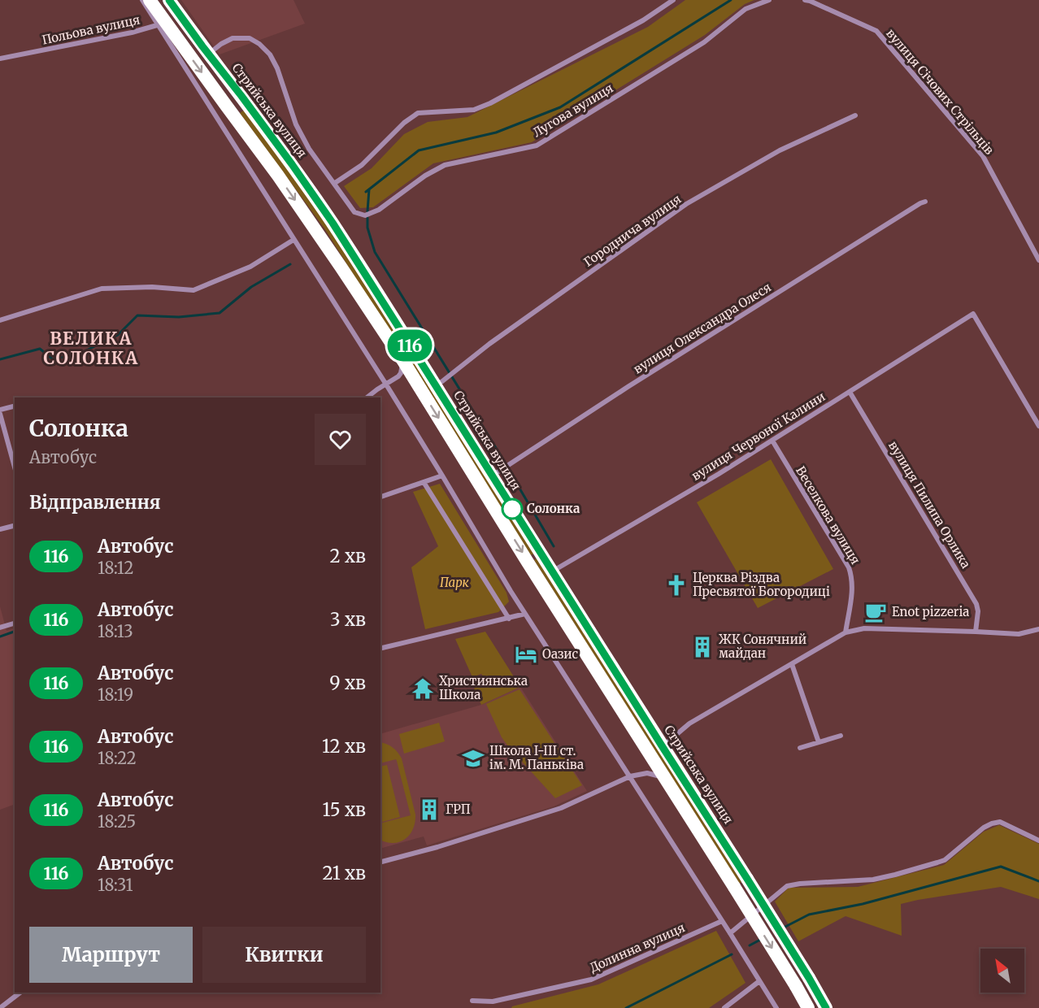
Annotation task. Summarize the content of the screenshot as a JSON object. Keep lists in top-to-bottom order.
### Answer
{
  "streets": {
    "highway": ["Стрийська вулиця"],
    "street": [
      "Польова вулиця",
      "вулиця Січових Стрільців",
      "Лугова вулиця",
      "Городнича вулиця",
      "вулиця Олександра Олеся",
      "вулиця Червоної Калини",
      "вулиця Пилипа Орлика",
      "Веселкова вулиця",
      "Долинна вулиця"
    ]
  },
  "crossings": [
    ["Стрийська вулиця", "Лугова вулиця"],
    ["Стрийська вулиця", "Городнича вулиця"],
    ["Стрийська вулиця", "вулиця Олександра Олеся"],
    ["Стрийська вулиця", "вулиця Червоної Калини"],
    ["вулиця Червоної Калини", "вулиця Пилипа Орлика"],
    ["вулиця Червоної Калини", "Веселкова вулиця"]
  ],
  "districts": ["ВЕЛИКА СОЛОНКА"],
  "parks": ["Парк"],
  "places": {
    "other": ["Солонка"],
    "church": ["Церква Різдва Пресвятої Богородиці"],
    "cafe": ["Enot pizzeria"],
    "building": ["ЖК Сонячний майдан", "ГРП"],
    "hotel": ["Оазис"],
    "temple": ["Християнська Школа"],
    "school or university": ["Школа І-ІІІ ст. ім. М. Паньківа"]
  },
  "lines": ["bus line 116"],
  "north": "top left",
  "page": {
    "on_map": "116",
    "heading": [
      ["Солонка", "Автобус"],
      "Відправлення"
    ],
    "list": [
      {
        "mark": "116",
        "name": "Автобус",
        "note": "18:12",
        "value": "2 хв"
      },
      {
        "mark": "116",
        "name": "Автобус",
        "note": "18:13",
        "value": "3 хв"
      },
      {
        "mark": "116",
        "name": "Автобус",
        "note": "18:19",
        "value": "9 хв"
      },
      {
        "mark": "116",
        "name": "Автобус",
        "note": "18:22",
        "value": "12 хв"
      },
      {
        "mark": "116",
        "name": "Автобус",
        "note": "18:25",
        "value": "15 хв"
      },
      {
        "mark": "116",
        "name": "Автобус",
        "note": "18:31",
        "value": "21 хв"
      }
    ],
    "buttons": ["Маршрут", "Квитки"]
  }
}
